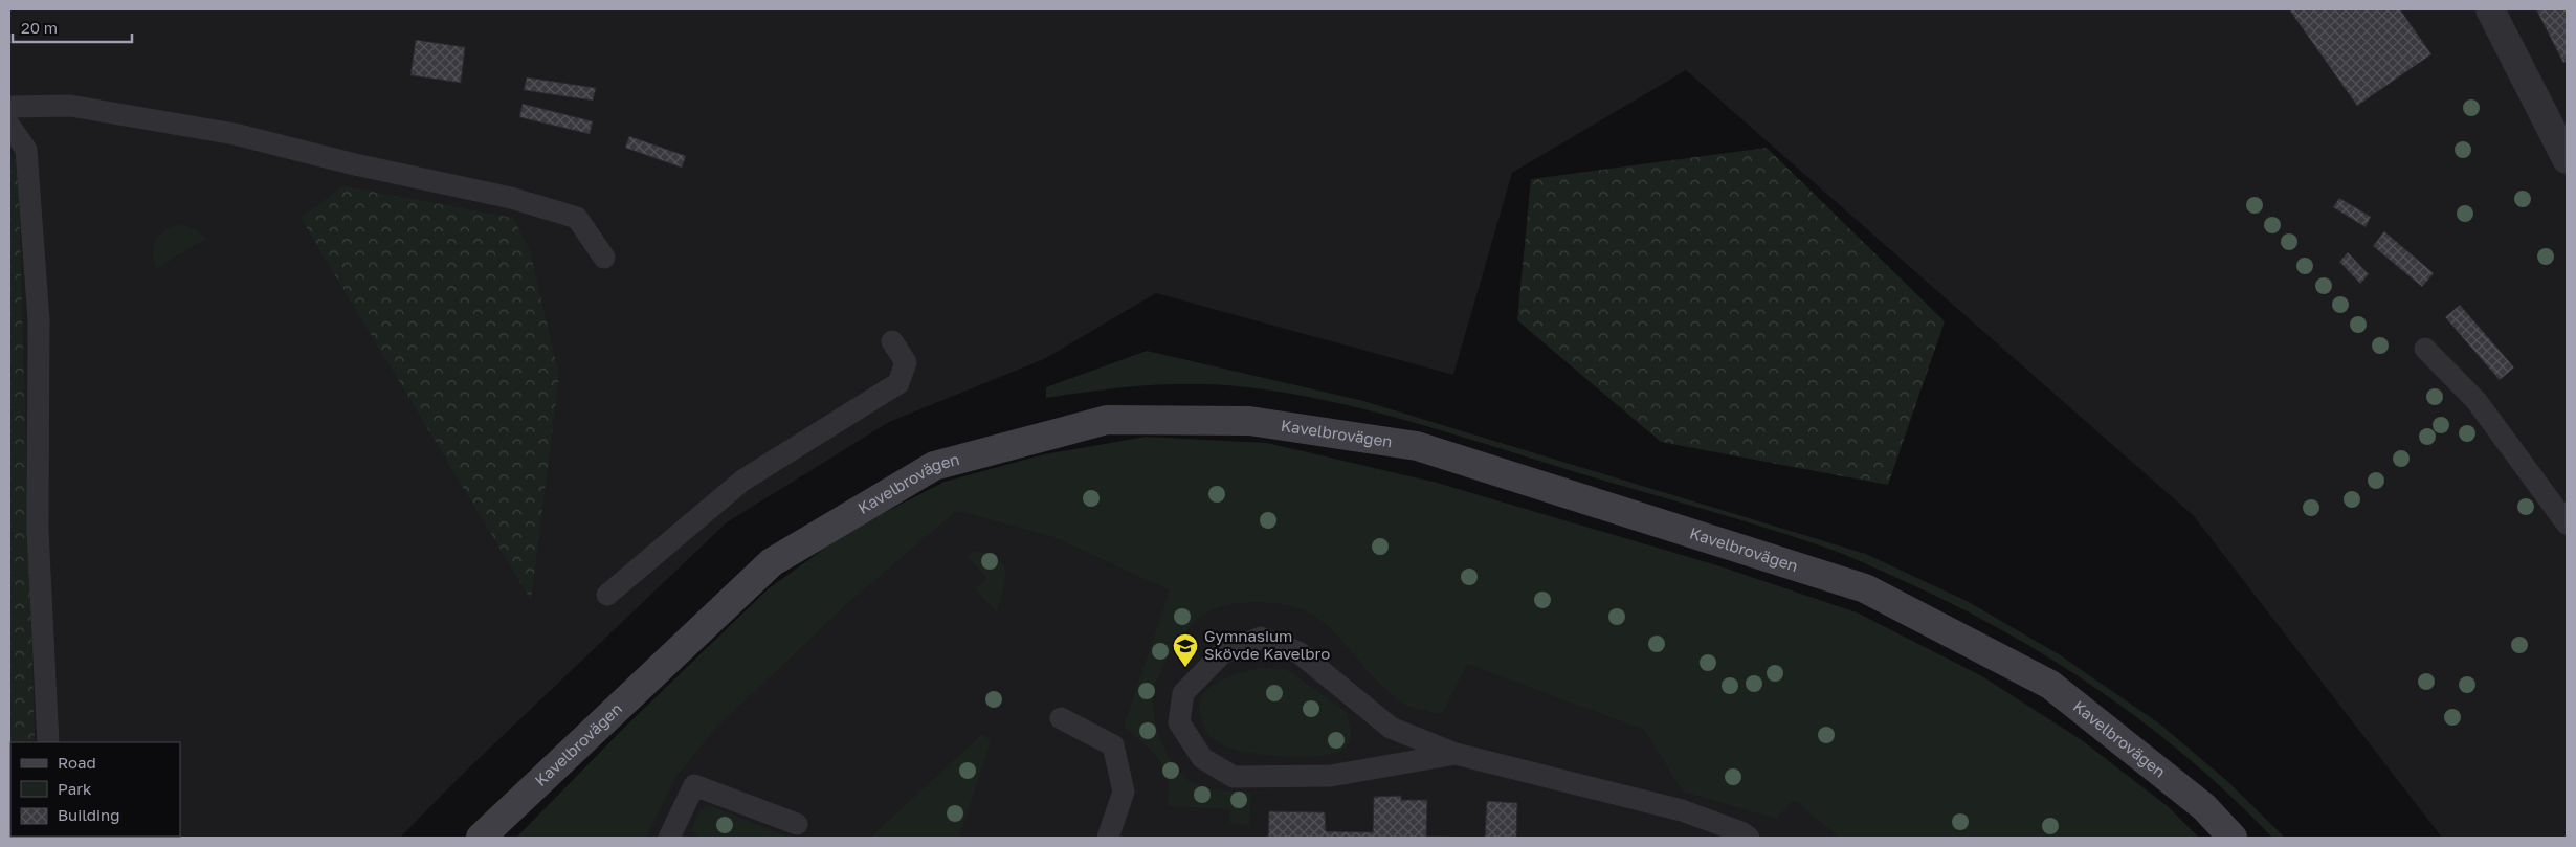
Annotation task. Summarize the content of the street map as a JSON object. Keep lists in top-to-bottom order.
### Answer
{
  "streets": {
    "main road": ["Kavelbrovägen"]
  },
  "places": {
    "school or university": ["Gymnasium Skövde Kavelbro"]
  },
  "legend": ["Road", "Park", "Building"],
  "scale_bar": "20 m"
}
